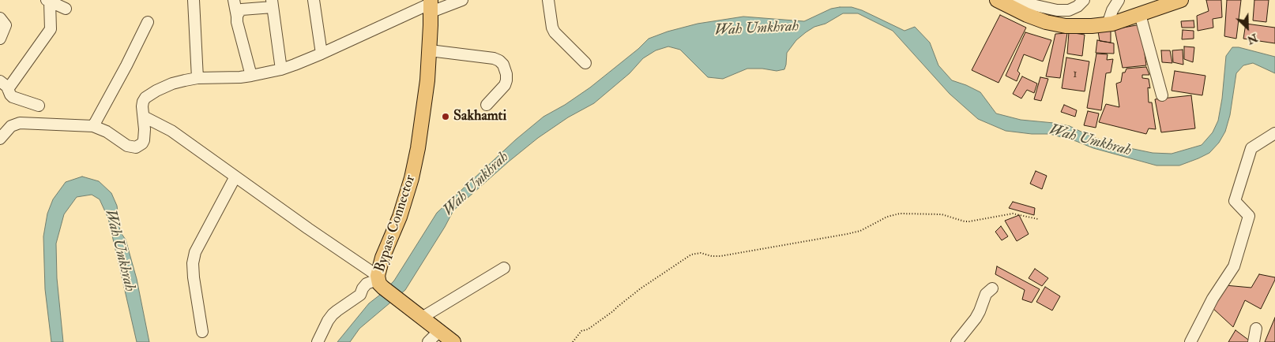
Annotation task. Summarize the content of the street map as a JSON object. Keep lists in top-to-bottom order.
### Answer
{
  "streets": {
    "main road": ["Bypass Connector"]
  },
  "water": ["Wah Umkhrah"],
  "places": ["Sakhamti"],
  "house_numbers": ["1"],
  "north": "bottom right"
}
